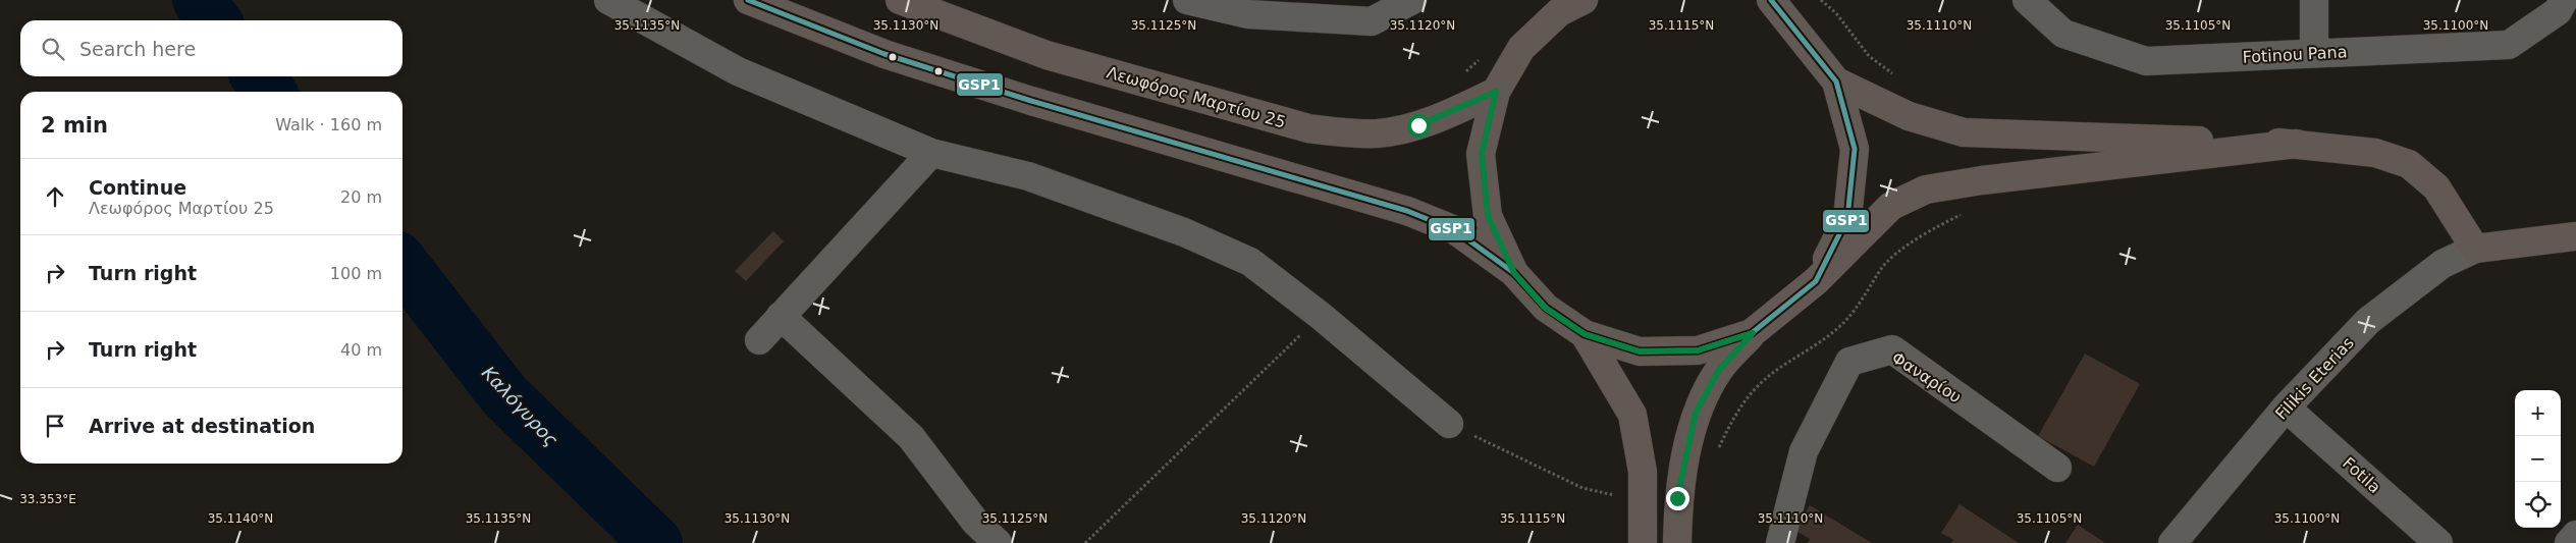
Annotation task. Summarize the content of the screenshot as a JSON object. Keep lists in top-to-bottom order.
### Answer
{
  "streets": {
    "main road": ["Λεωφόρος Μαρτίου 25", "Filikis Eterias"],
    "street": ["Fotinou Pana", "Φαναρίου", "Fotila"]
  },
  "crossings": [
    ["Filikis Eterias", "Fotila"]
  ],
  "water": ["Καλόγυρος"],
  "lines": ["transit line GSP1"],
  "page": {
    "search": "Search here",
    "heading": ["2 min", "Walk · 160 m"],
    "list": [
      ["Continue", "Λεωφόρος Μαρτίου 25", "20 m"],
      ["Turn right", "100 m"],
      ["Turn right", "40 m"],
      "Arrive at destination"
    ],
    "map_buttons": ["+", "−"]
  },
  "coordinates": [
    "35.1135°N",
    "35.1130°N",
    "35.1125°N",
    "35.1120°N",
    "35.1115°N",
    "35.1110°N",
    "35.1105°N",
    "35.1100°N",
    "33.353°E",
    "35.1140°N"
  ]
}
